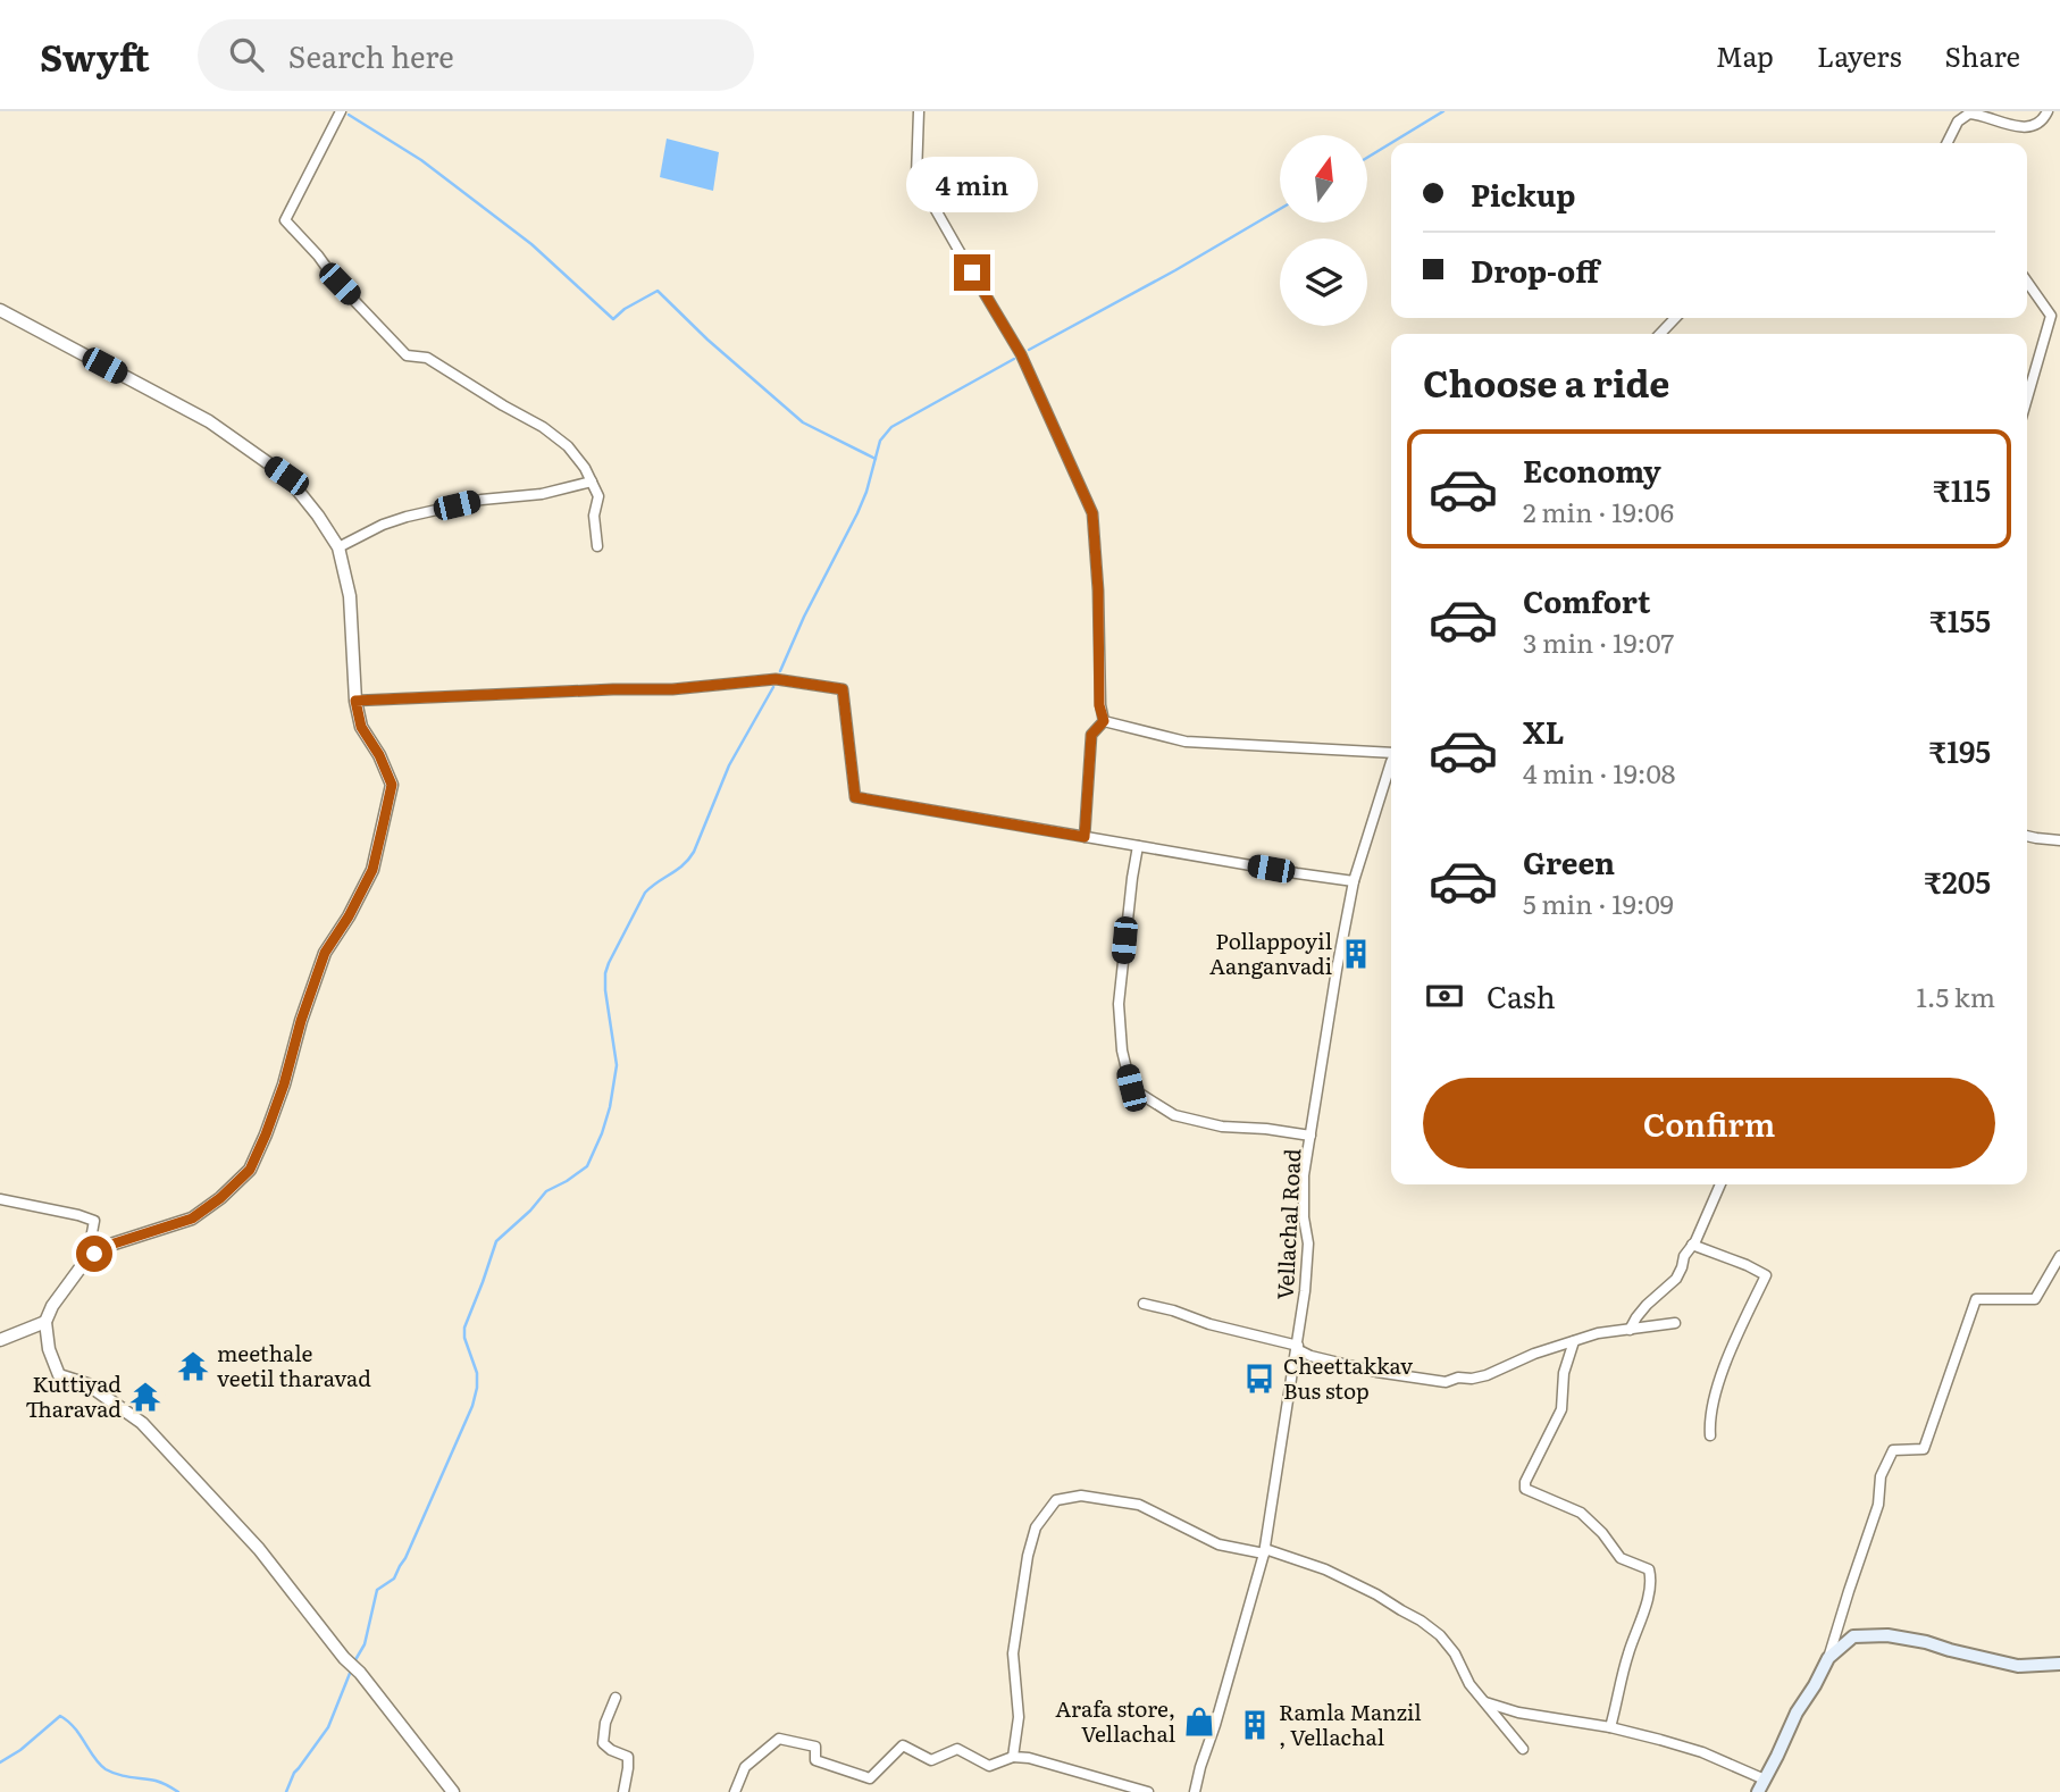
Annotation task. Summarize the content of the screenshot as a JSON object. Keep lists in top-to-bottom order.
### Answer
{
  "streets": {
    "street": ["Vellachal Road"]
  },
  "places": {
    "building": ["Pollappoyil Aanganvadi", "Ramla Manzil , Vellachal"],
    "temple": ["meethale veetil tharavad", "Kuttiyad Tharavad"],
    "bus stop": ["Cheettakkav Bus stop"],
    "shop": ["Arafa store, Vellachal"]
  },
  "north": "top",
  "page": {
    "header": "Swyft",
    "search": "Search here",
    "nav": ["Map", "Layers", "Share"],
    "banner": ["Pickup", "Drop-off"],
    "bubble": "4 min",
    "heading": "Choose a ride",
    "list": [
      {
        "name": "Economy",
        "note": "2 min · 19:06",
        "value": "₹115"
      },
      {
        "name": "Comfort",
        "note": "3 min · 19:07",
        "value": "₹155"
      },
      {
        "name": "XL",
        "note": "4 min · 19:08",
        "value": "₹195"
      },
      {
        "name": "Green",
        "note": "5 min · 19:09",
        "value": "₹205"
      }
    ],
    "pay": ["Cash", "1.5 km"],
    "buttons": "Confirm"
  }
}
